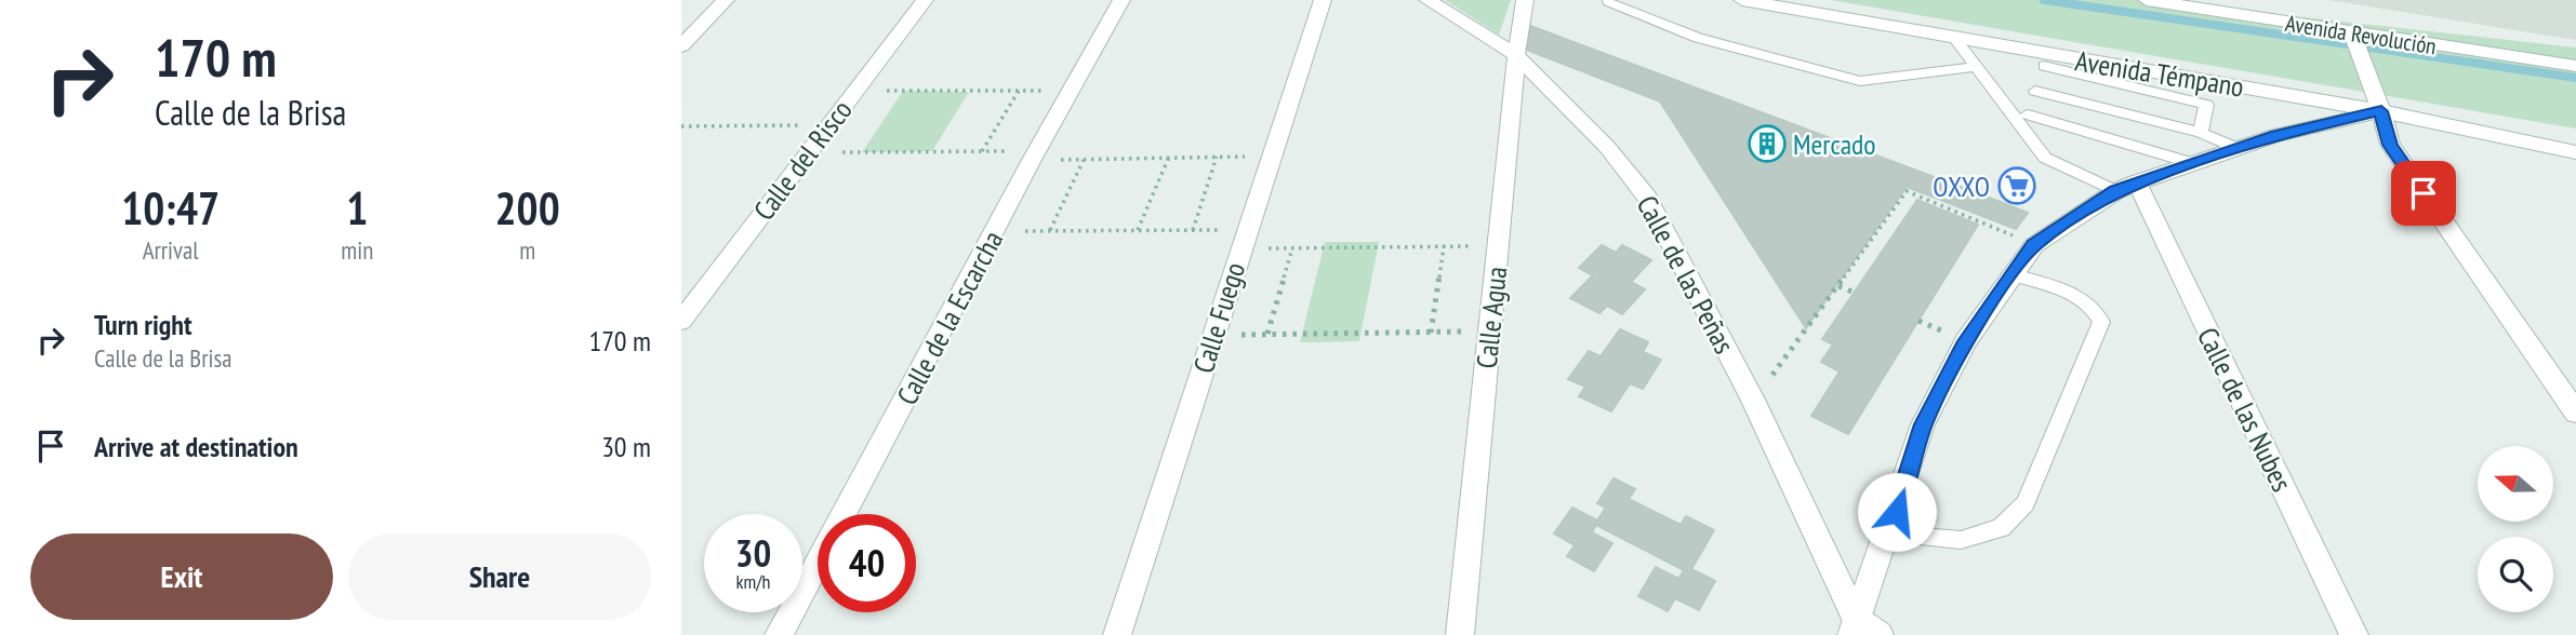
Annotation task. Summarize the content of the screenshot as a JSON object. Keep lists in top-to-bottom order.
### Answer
{
  "streets": {
    "street": [
      "Avenida Revolución",
      "Avenida Témpano",
      "Calle del Risco",
      "Calle de las Peñas",
      "Calle de la Escarcha",
      "Calle Fuego",
      "Calle Agua",
      "Calle de las Nubes"
    ]
  },
  "crossings": [
    ["Calle de las Peñas", "Calle Agua"]
  ],
  "places": {
    "building": ["Mercado"],
    "supermarket": ["OXXO"]
  },
  "north": "left",
  "page": {
    "turn": ["170 m", "Calle de la Brisa"],
    "eta": [
      "10:47",
      "Arrival",
      "1",
      "min",
      "200",
      "m"
    ],
    "list": [
      {
        "name": "Turn right",
        "note": "Calle de la Brisa",
        "value": "170 m"
      },
      {
        "name": "Arrive at destination",
        "value": "30 m"
      }
    ],
    "speed": "30 km/h",
    "limit": "40",
    "buttons": ["Exit", "Share"]
  }
}
